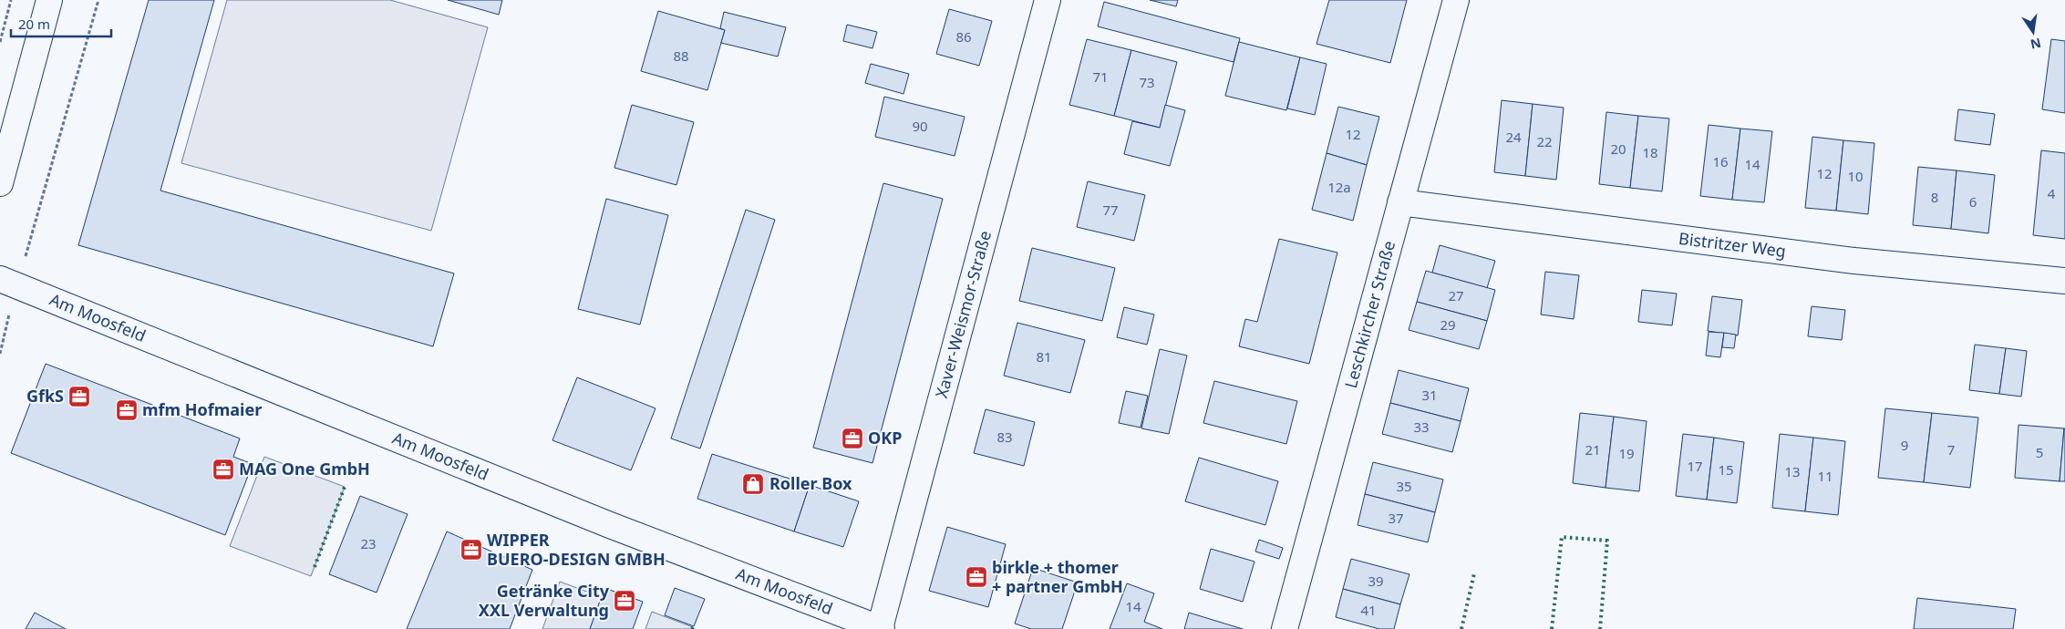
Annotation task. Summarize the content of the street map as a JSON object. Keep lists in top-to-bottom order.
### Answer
{
  "streets": {
    "street": [
      "Bistritzer Weg",
      "Xaver-Weismor-Straße",
      "Leschkircher Straße",
      "Am Moosfeld"
    ]
  },
  "crossings": [
    ["Bistritzer Weg", "Leschkircher Straße"],
    ["Xaver-Weismor-Straße", "Am Moosfeld"]
  ],
  "places": {
    "office": [
      "GfkS",
      "mfm Hofmaier",
      "OKP",
      "MAG One GmbH",
      "WIPPER BUERO-DESIGN GMBH",
      "birkle + thomer + partner GmbH",
      "Getränke City XXL Verwaltung"
    ],
    "shop": ["Roller Box"]
  },
  "house_numbers": [
    "86",
    "88",
    "71",
    "73",
    "90",
    "12",
    "24",
    "22",
    "20",
    "18",
    "16",
    "14",
    "12",
    "10",
    "12a",
    "4",
    "8",
    "6",
    "77",
    "27",
    "29",
    "81",
    "31",
    "33",
    "83",
    "9",
    "21",
    "7",
    "5",
    "19",
    "17",
    "15",
    "13",
    "11",
    "35",
    "37",
    "23",
    "39",
    "14",
    "41"
  ],
  "scale_bar": "20 m",
  "north": "bottom"
}
